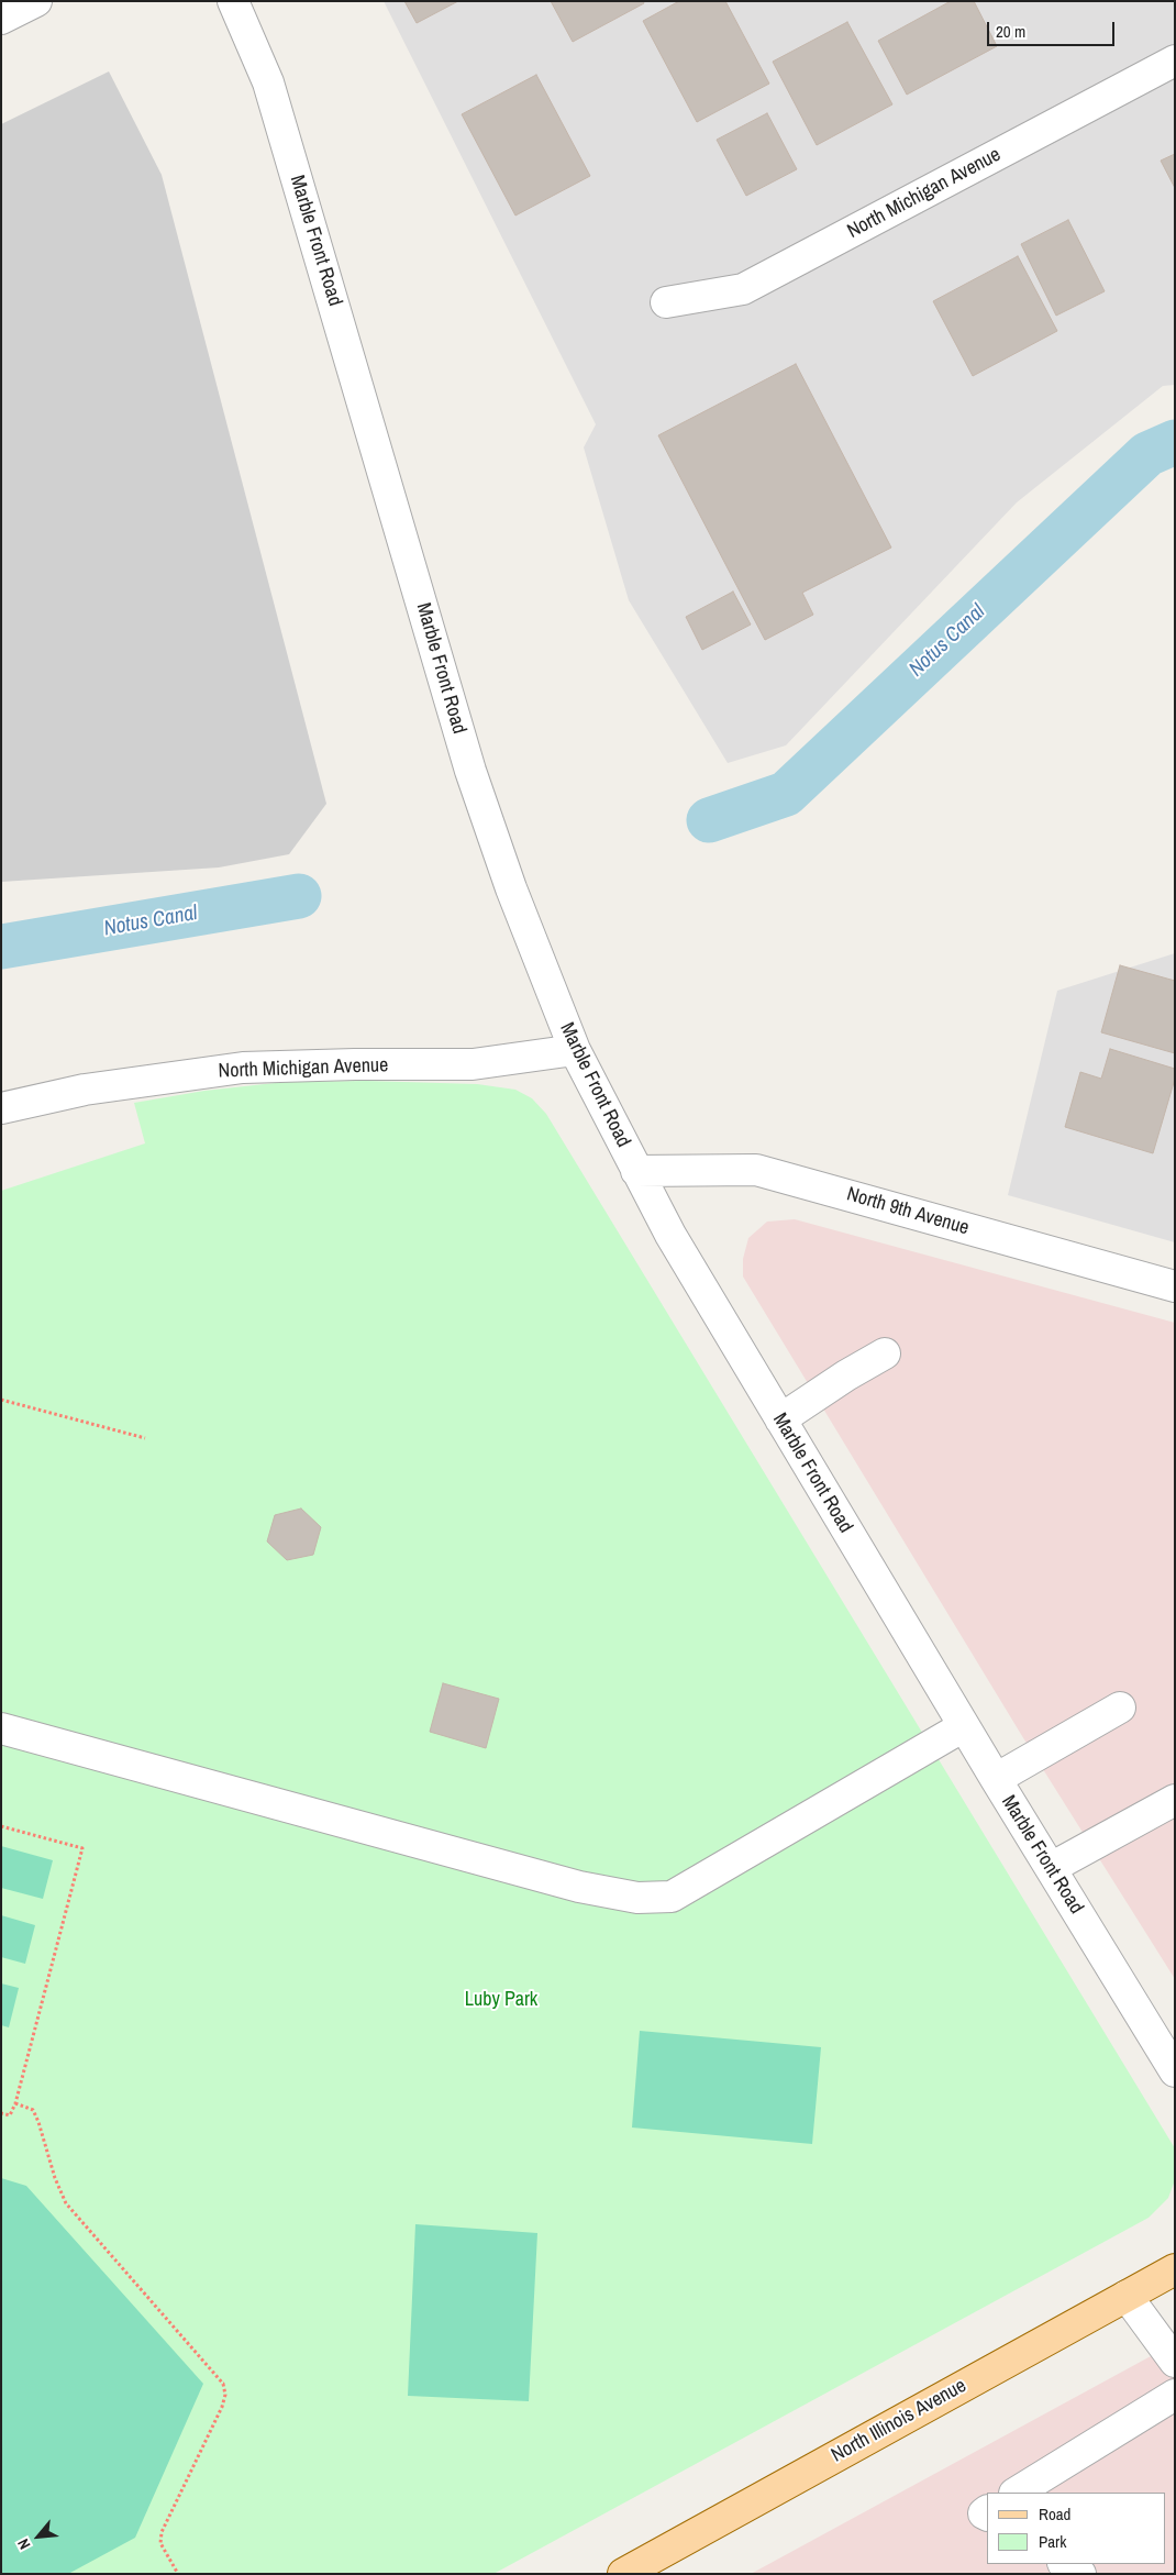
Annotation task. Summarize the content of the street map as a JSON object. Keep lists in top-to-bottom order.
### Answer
{
  "streets": {
    "main road": ["North Illinois Avenue"],
    "street": ["North Michigan Avenue", "Marble Front Road", "North 9th Avenue"]
  },
  "crossings": [
    ["North Michigan Avenue", "Marble Front Road"],
    ["Marble Front Road", "North 9th Avenue"]
  ],
  "water": ["Notus Canal"],
  "parks": ["Luby Park"],
  "legend": ["Road", "Park"],
  "scale_bar": "20 m",
  "north": "bottom left"
}
